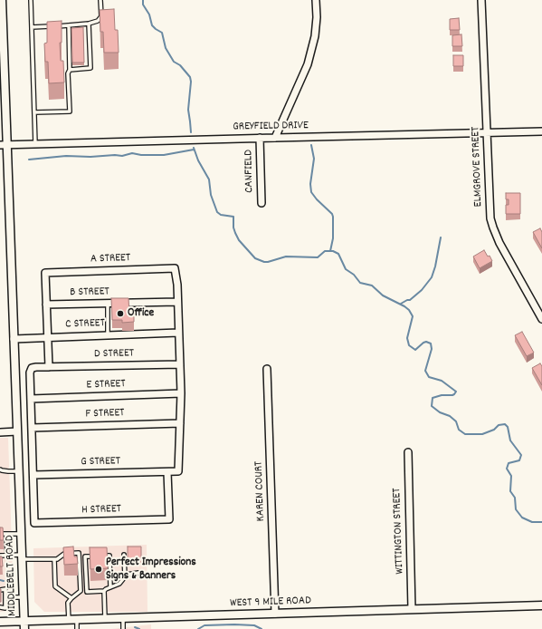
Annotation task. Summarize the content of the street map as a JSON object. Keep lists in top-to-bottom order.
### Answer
{
  "streets": {
    "street": [
      "GREYFIELD DRIVE",
      "ELMGROVE STREET",
      "CANFIELD",
      "A STREET",
      "B STREET",
      "C STREET",
      "D STREET",
      "E STREET",
      "F STREET",
      "G STREET",
      "KAREN COURT",
      "H STREET",
      "WITTINGTON STREET",
      "MIDDLEBELT ROAD",
      "WEST 9 MILE ROAD"
    ]
  },
  "crossings": [
    ["GREYFIELD DRIVE", "ELMGROVE STREET"],
    ["GREYFIELD DRIVE", "CANFIELD"],
    ["GREYFIELD DRIVE", "MIDDLEBELT ROAD"],
    ["A STREET", "B STREET"],
    ["A STREET", "C STREET"],
    ["A STREET", "D STREET"],
    ["C STREET", "MIDDLEBELT ROAD"],
    ["D STREET", "E STREET"],
    ["G STREET", "H STREET"],
    ["KAREN COURT", "WEST 9 MILE ROAD"],
    ["WITTINGTON STREET", "WEST 9 MILE ROAD"],
    ["MIDDLEBELT ROAD", "WEST 9 MILE ROAD"]
  ],
  "places": ["Office", "Perfect Impressions Signs & Banners"]
}
